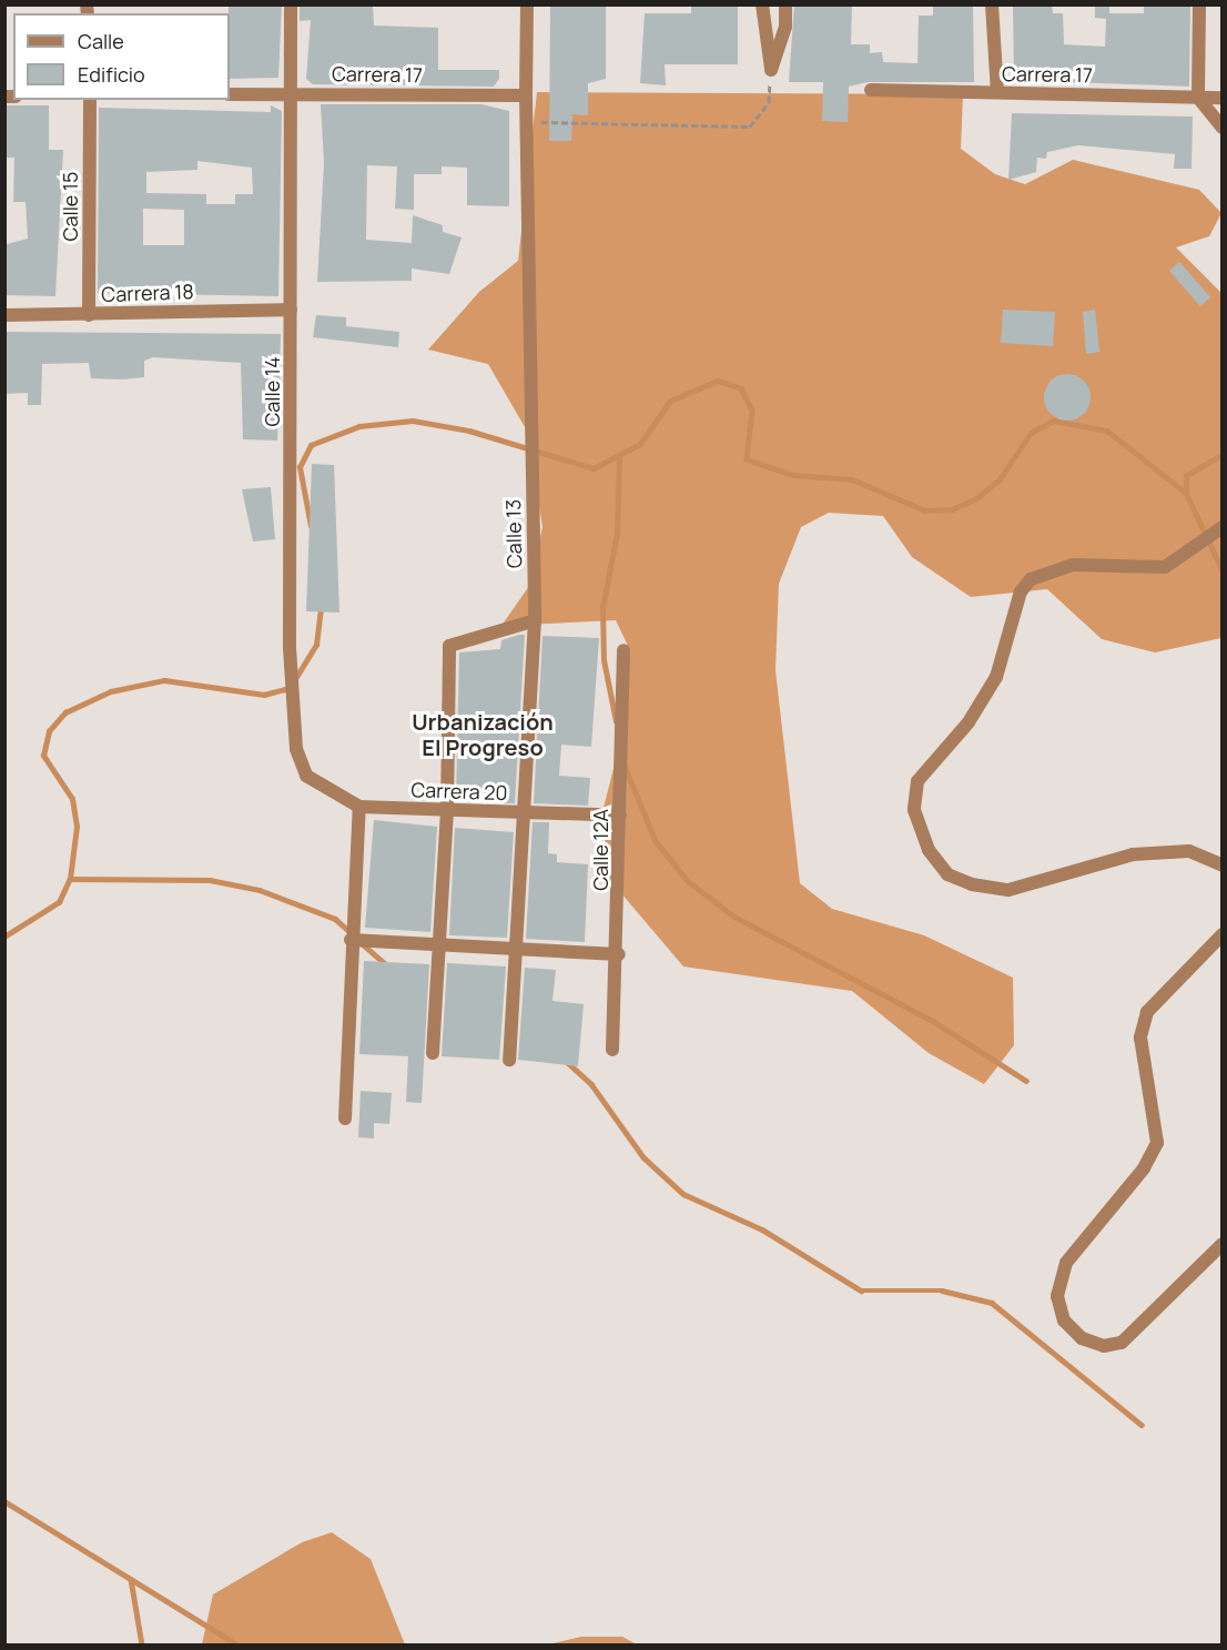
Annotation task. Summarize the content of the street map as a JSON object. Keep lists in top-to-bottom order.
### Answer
{
  "streets": {
    "street": [
      "Carrera 17",
      "Calle 15",
      "Carrera 18",
      "Calle 14",
      "Calle 13",
      "Carrera 20",
      "Calle 12A"
    ]
  },
  "crossings": [
    ["Carrera 17", "Calle 14"],
    ["Carrera 17", "Calle 13"],
    ["Calle 15", "Carrera 18"],
    ["Carrera 18", "Calle 14"],
    ["Calle 14", "Carrera 20"],
    ["Calle 13", "Carrera 20"],
    ["Carrera 20", "Calle 12A"]
  ],
  "districts": ["Urbanización El Progreso"],
  "legend": ["Calle", "Edificio"]
}
